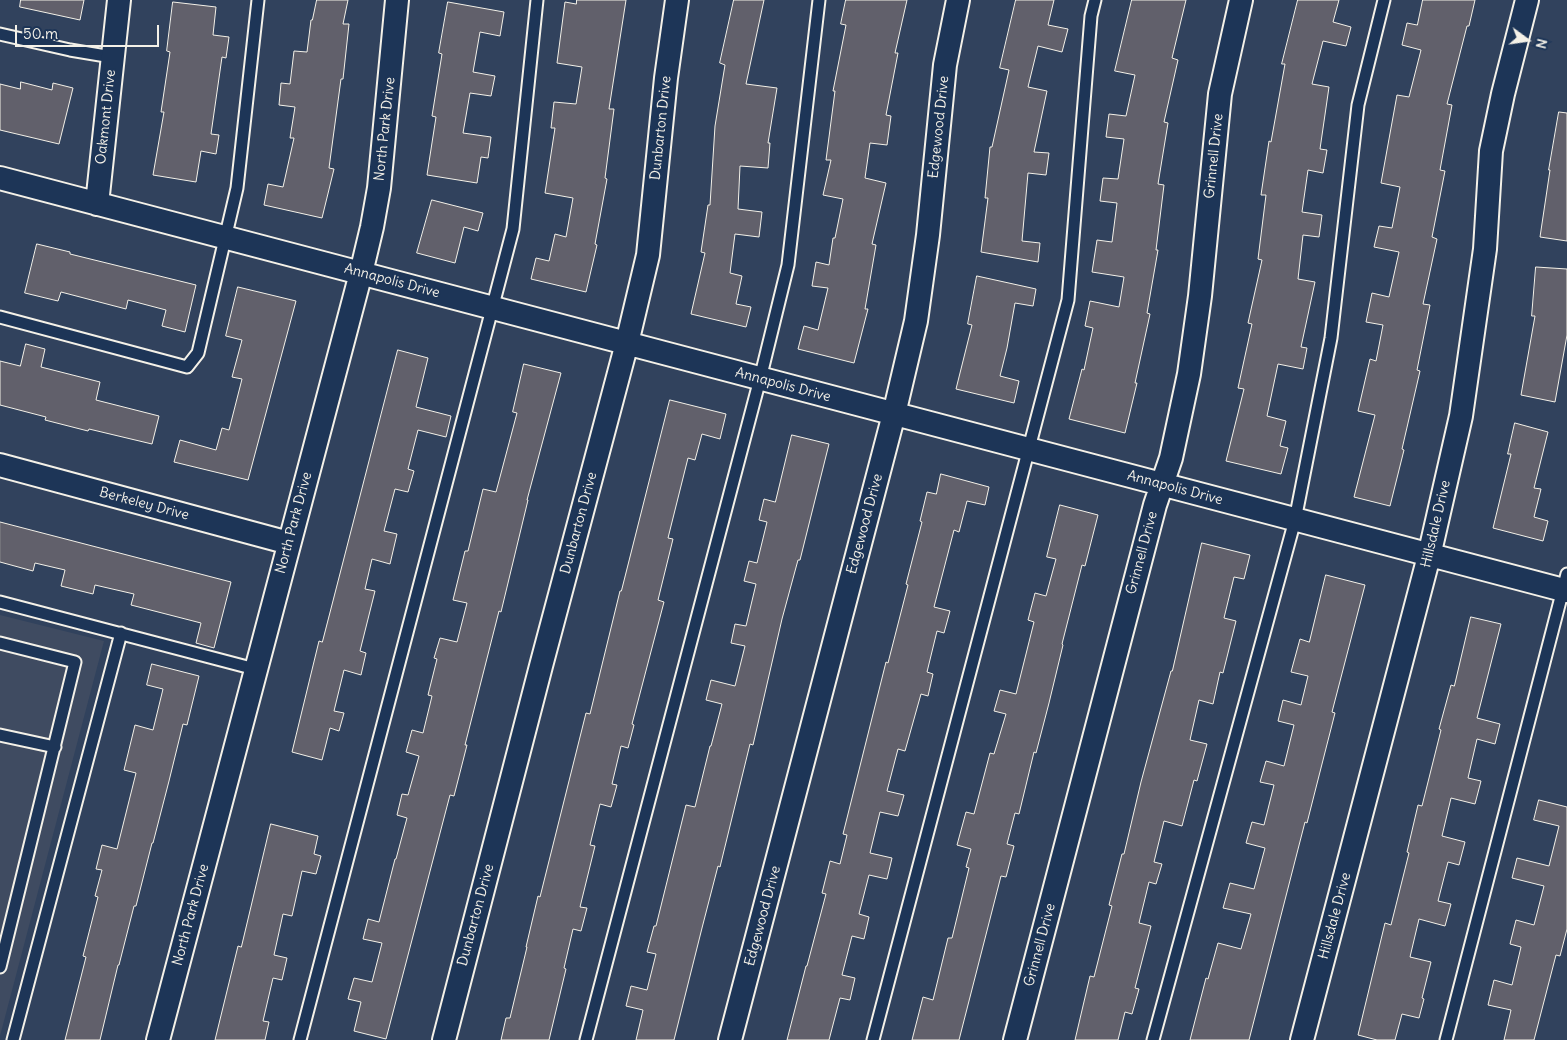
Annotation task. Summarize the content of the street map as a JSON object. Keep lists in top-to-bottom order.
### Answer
{
  "streets": {
    "street": [
      "Oakmont Drive",
      "Edgewood Drive",
      "Dunbarton Drive",
      "North Park Drive",
      "Grinnell Drive",
      "Annapolis Drive",
      "Berkeley Drive",
      "Hillsdale Drive"
    ]
  },
  "crossings": [
    ["Oakmont Drive", "Annapolis Drive"],
    ["Edgewood Drive", "Annapolis Drive"],
    ["Dunbarton Drive", "Annapolis Drive"],
    ["North Park Drive", "Annapolis Drive"],
    ["North Park Drive", "Berkeley Drive"],
    ["Grinnell Drive", "Annapolis Drive"],
    ["Annapolis Drive", "Hillsdale Drive"]
  ],
  "scale_bar": "50 m",
  "north": "right"
}
